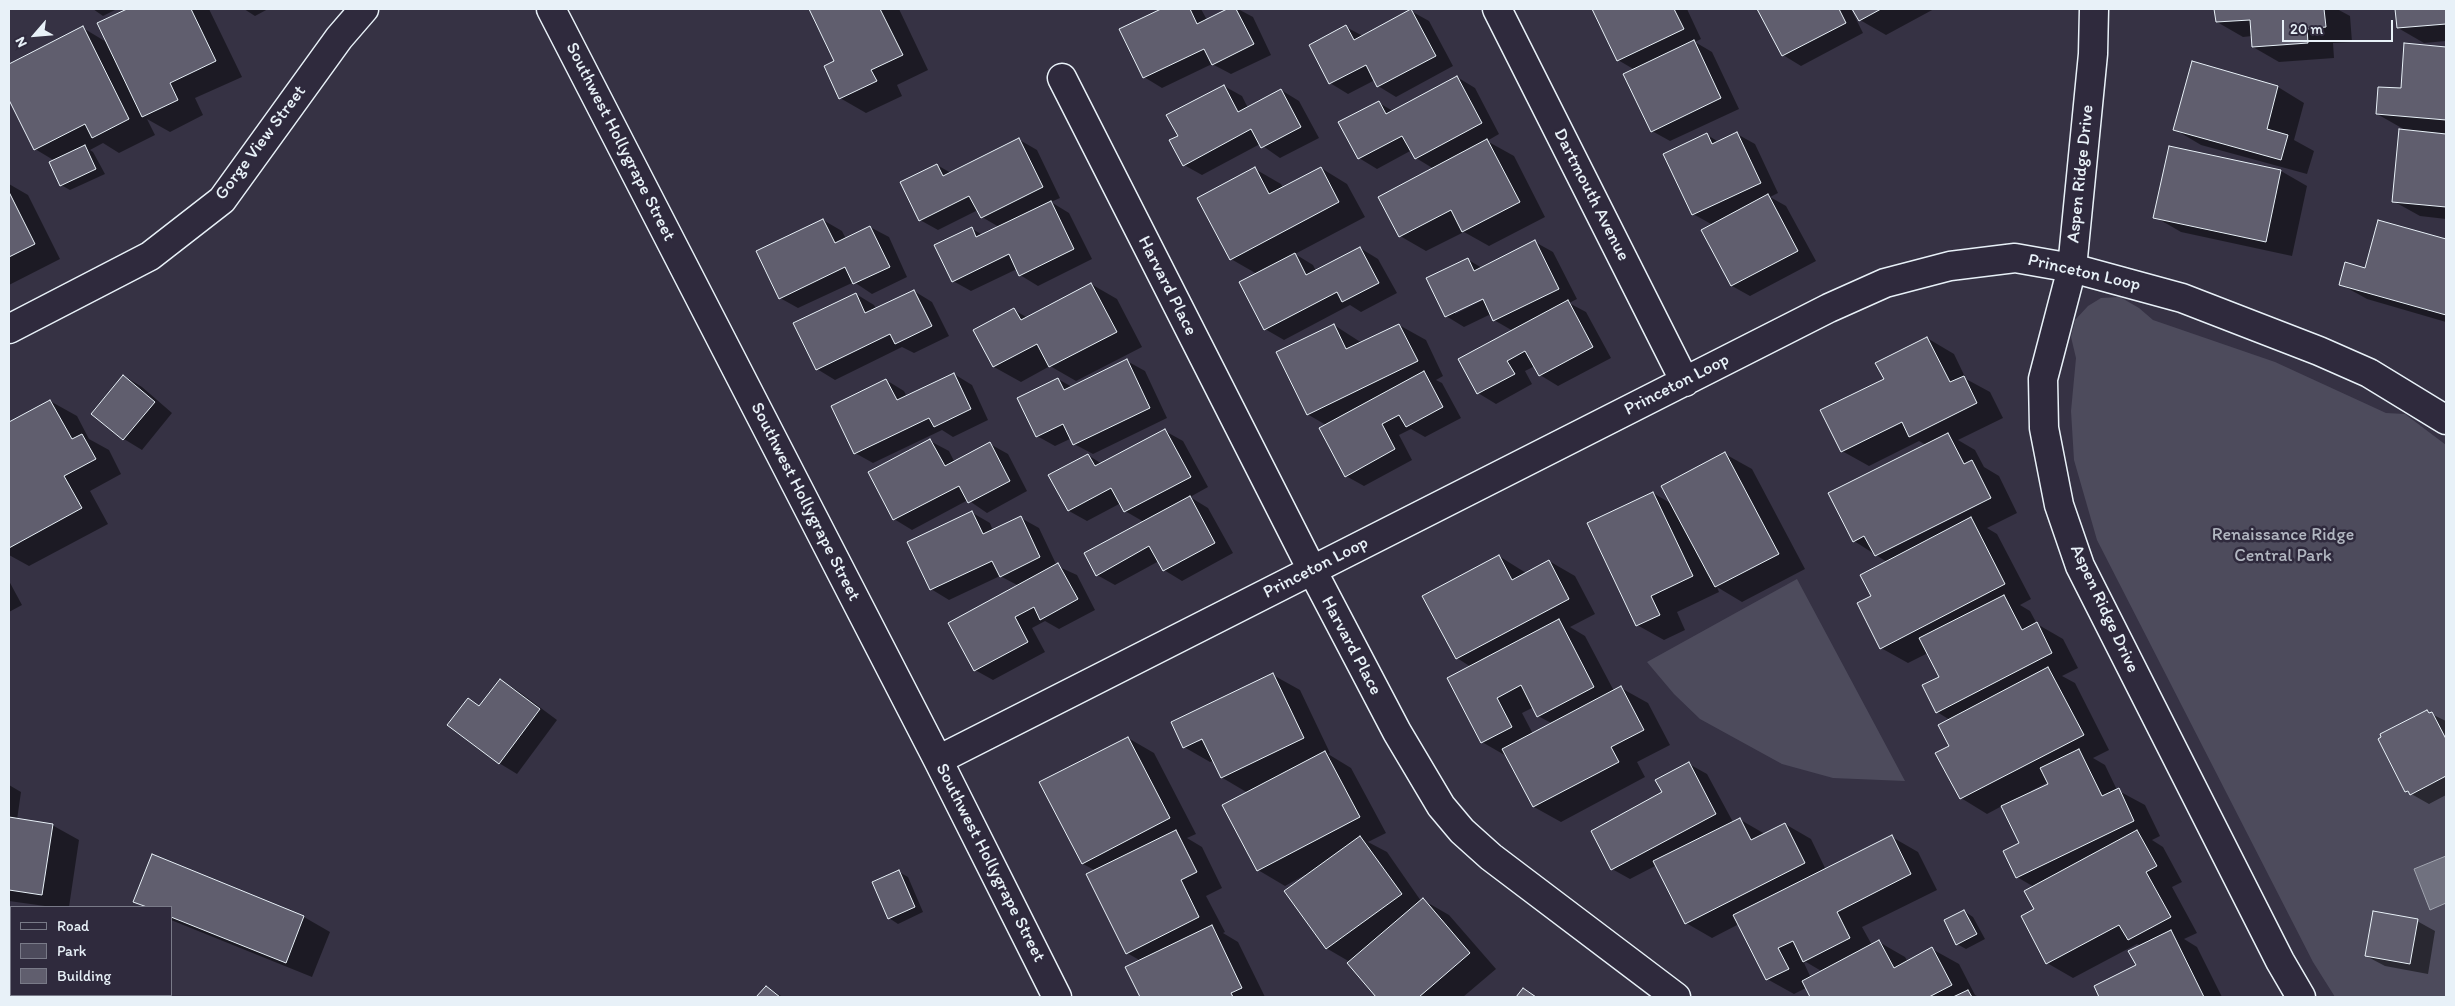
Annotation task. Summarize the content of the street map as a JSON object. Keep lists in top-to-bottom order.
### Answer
{
  "streets": {
    "street": [
      "Southwest Hollygrape Street",
      "Gorge View Street",
      "Aspen Ridge Drive",
      "Dartmouth Avenue",
      "Princeton Loop",
      "Harvard Place"
    ]
  },
  "crossings": [
    ["Southwest Hollygrape Street", "Princeton Loop"],
    ["Aspen Ridge Drive", "Princeton Loop"],
    ["Dartmouth Avenue", "Princeton Loop"],
    ["Princeton Loop", "Harvard Place"]
  ],
  "parks": ["Renaissance Ridge Central Park"],
  "legend": ["Road", "Park", "Building"],
  "scale_bar": "20 m",
  "north": "bottom left"
}
